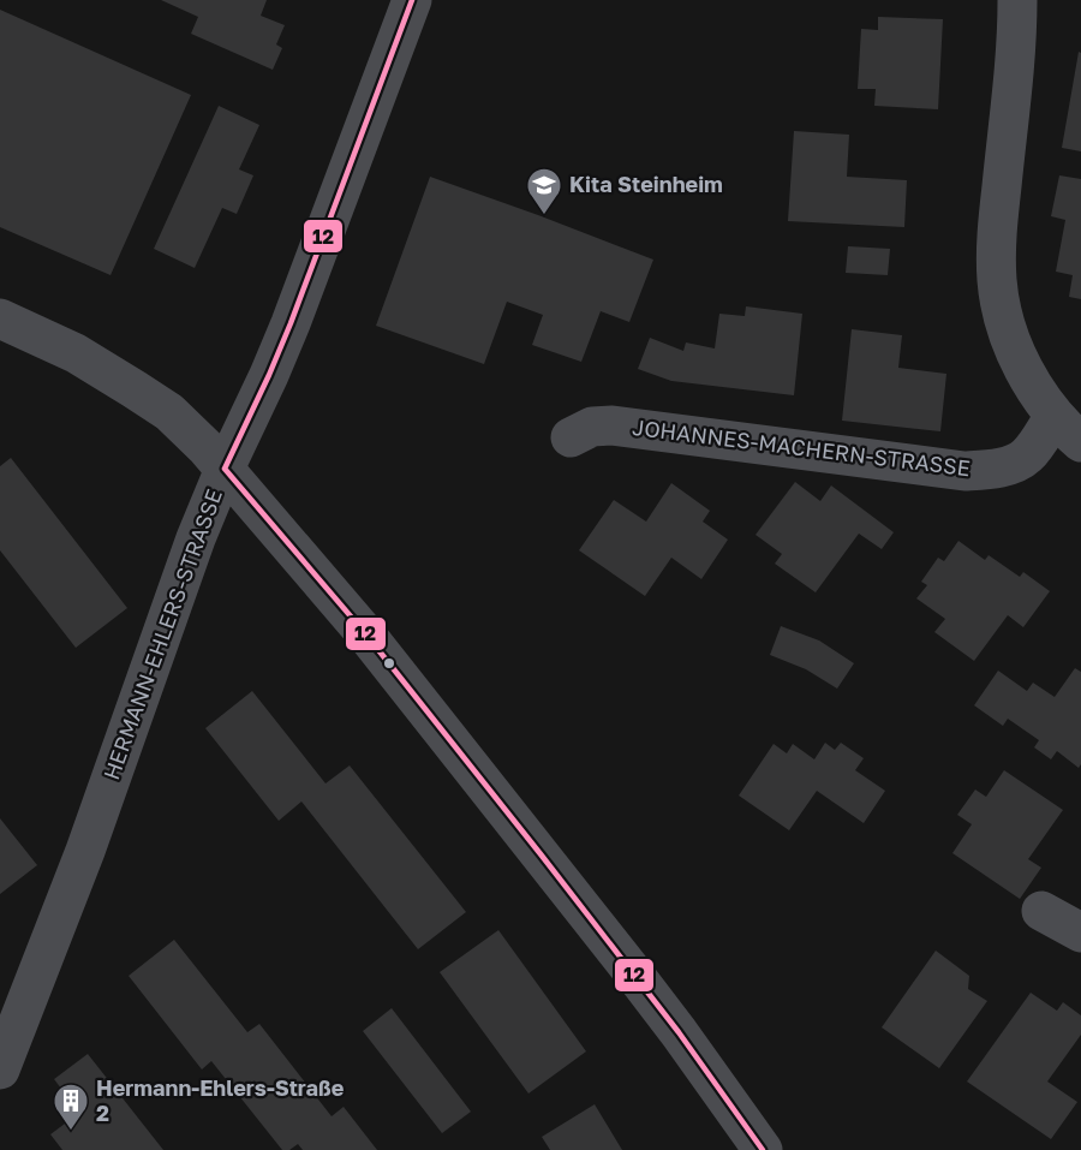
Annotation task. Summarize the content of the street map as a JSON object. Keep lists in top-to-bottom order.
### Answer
{
  "streets": {
    "street": ["JOHANNES-MACHERN-STRASSE", "HERMANN-EHLERS-STRASSE"]
  },
  "places": {
    "school or university": ["Kita Steinheim"],
    "building": ["Hermann-Ehlers-Straße 2"]
  },
  "lines": ["transit line 12"]
}
